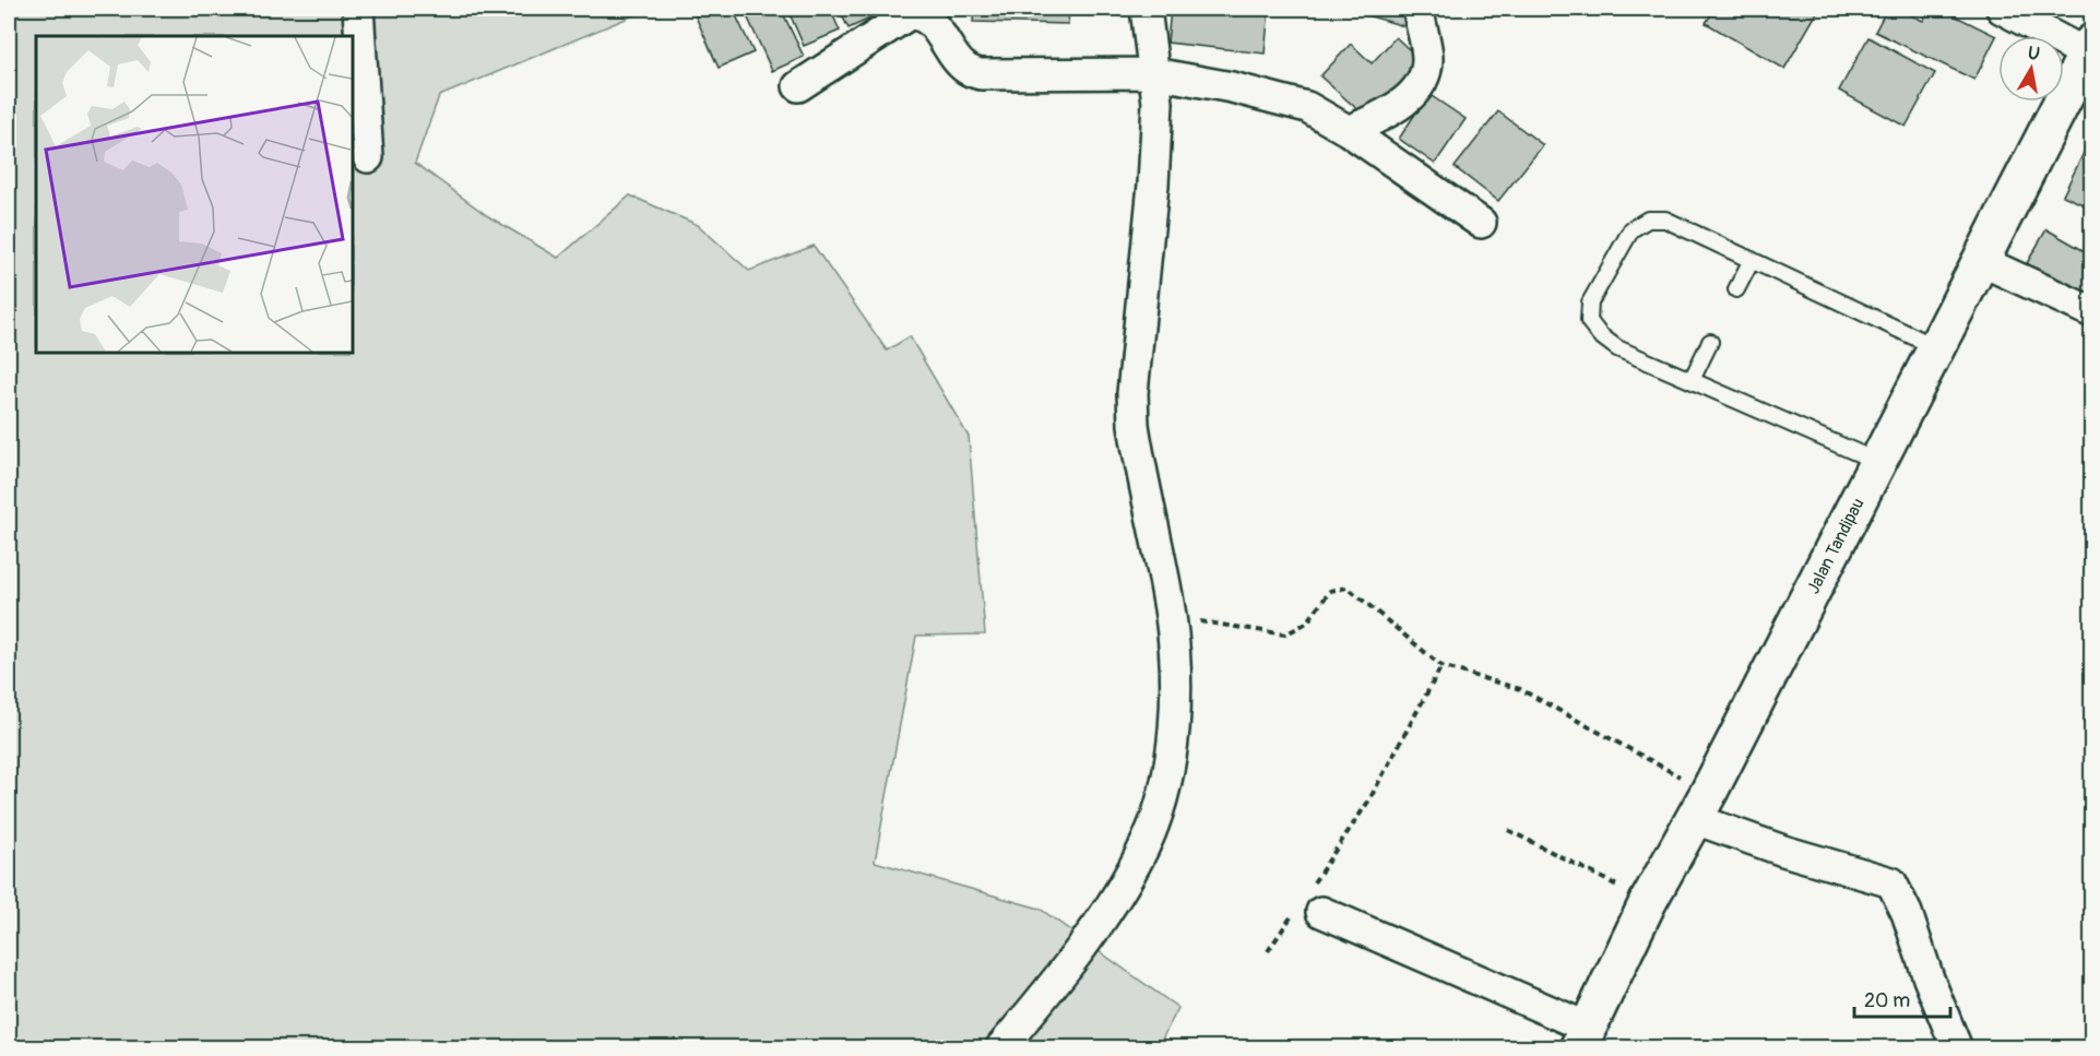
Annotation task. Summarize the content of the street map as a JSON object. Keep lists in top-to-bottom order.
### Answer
{
  "streets": {
    "street": ["Jalan Tandipau"]
  },
  "scale_bar": "20 m",
  "north": "top"
}
